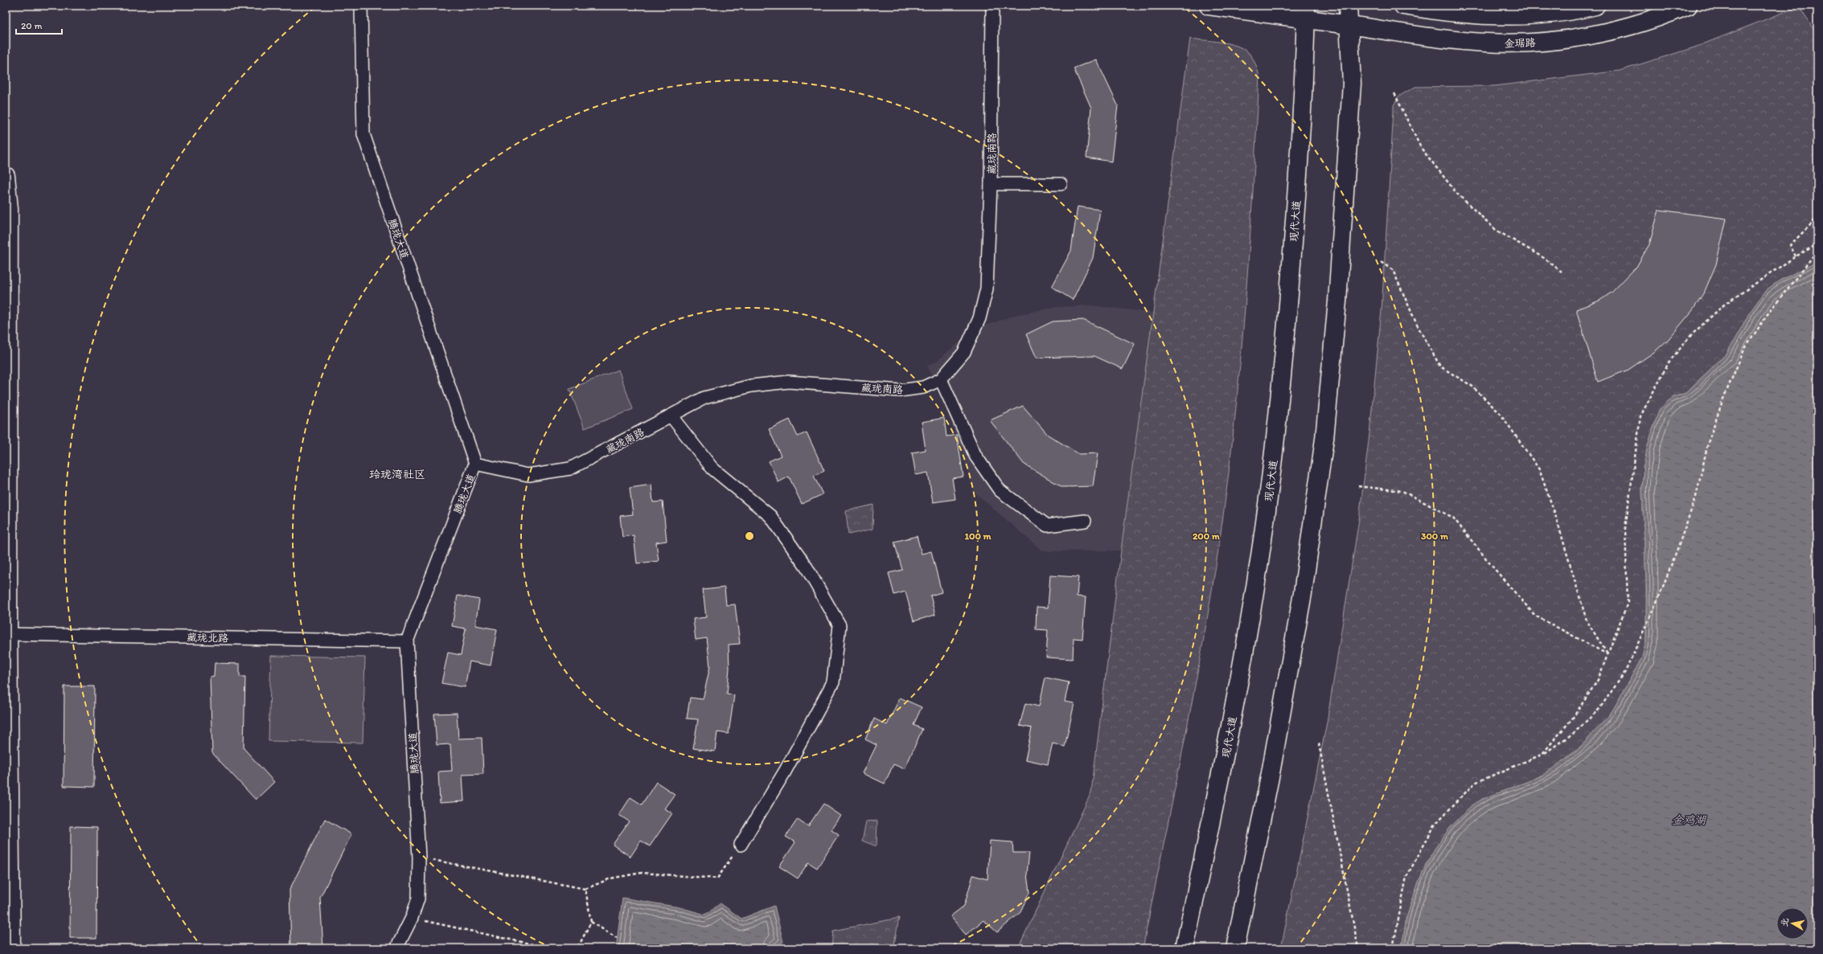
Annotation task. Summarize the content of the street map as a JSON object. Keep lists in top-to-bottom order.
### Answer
{
  "streets": {
    "main road": ["金琚路", "现代大道"],
    "street": ["藏珑南路", "腾珑大道", "藏珑北路"]
  },
  "crossings": [
    ["金琚路", "现代大道"],
    ["藏珑南路", "腾珑大道"],
    ["腾珑大道", "藏珑北路"]
  ],
  "districts": ["玲珑湾社区"],
  "water": ["金鸡湖"],
  "scale_bar": "20 m",
  "north": "left",
  "rings": ["100 m", "200 m", "300 m"]
}
